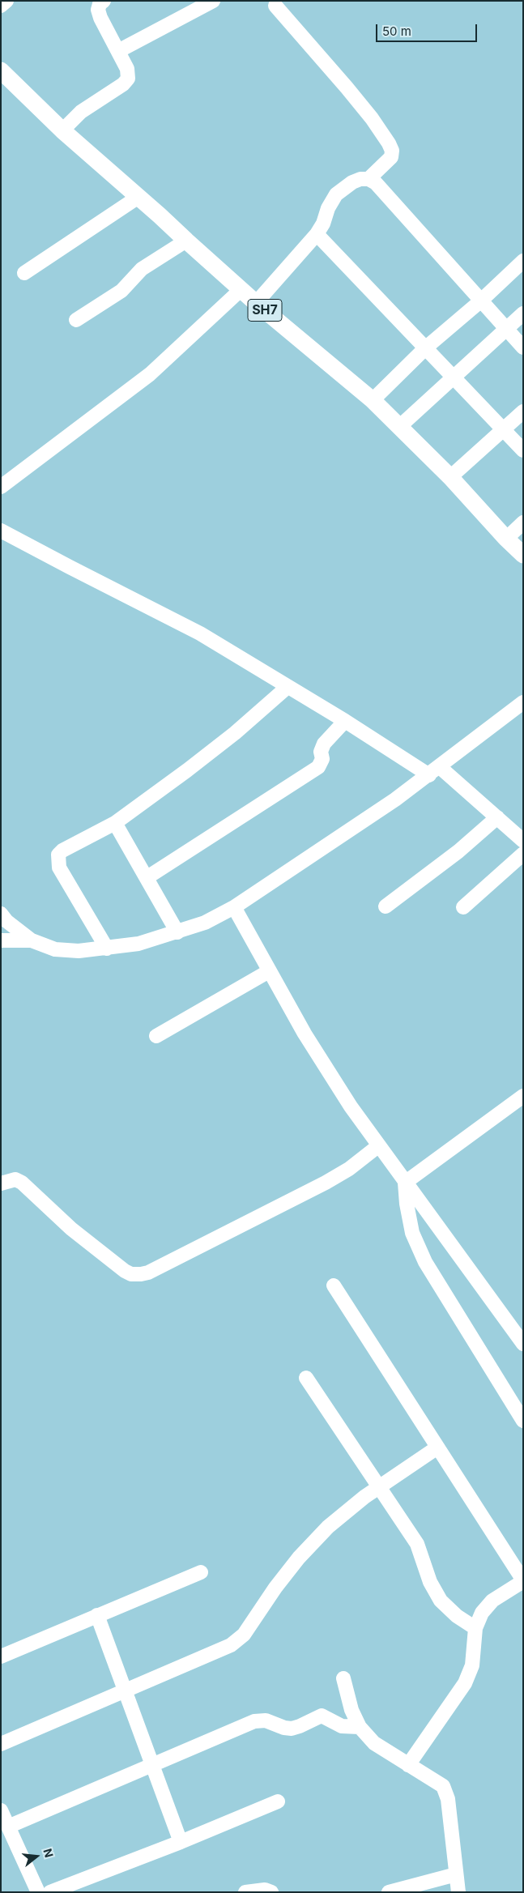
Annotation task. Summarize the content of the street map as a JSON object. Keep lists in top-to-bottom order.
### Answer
{
  "streets": {
    "main road": ["SH7"]
  },
  "scale_bar": "50 m",
  "north": "right"
}
